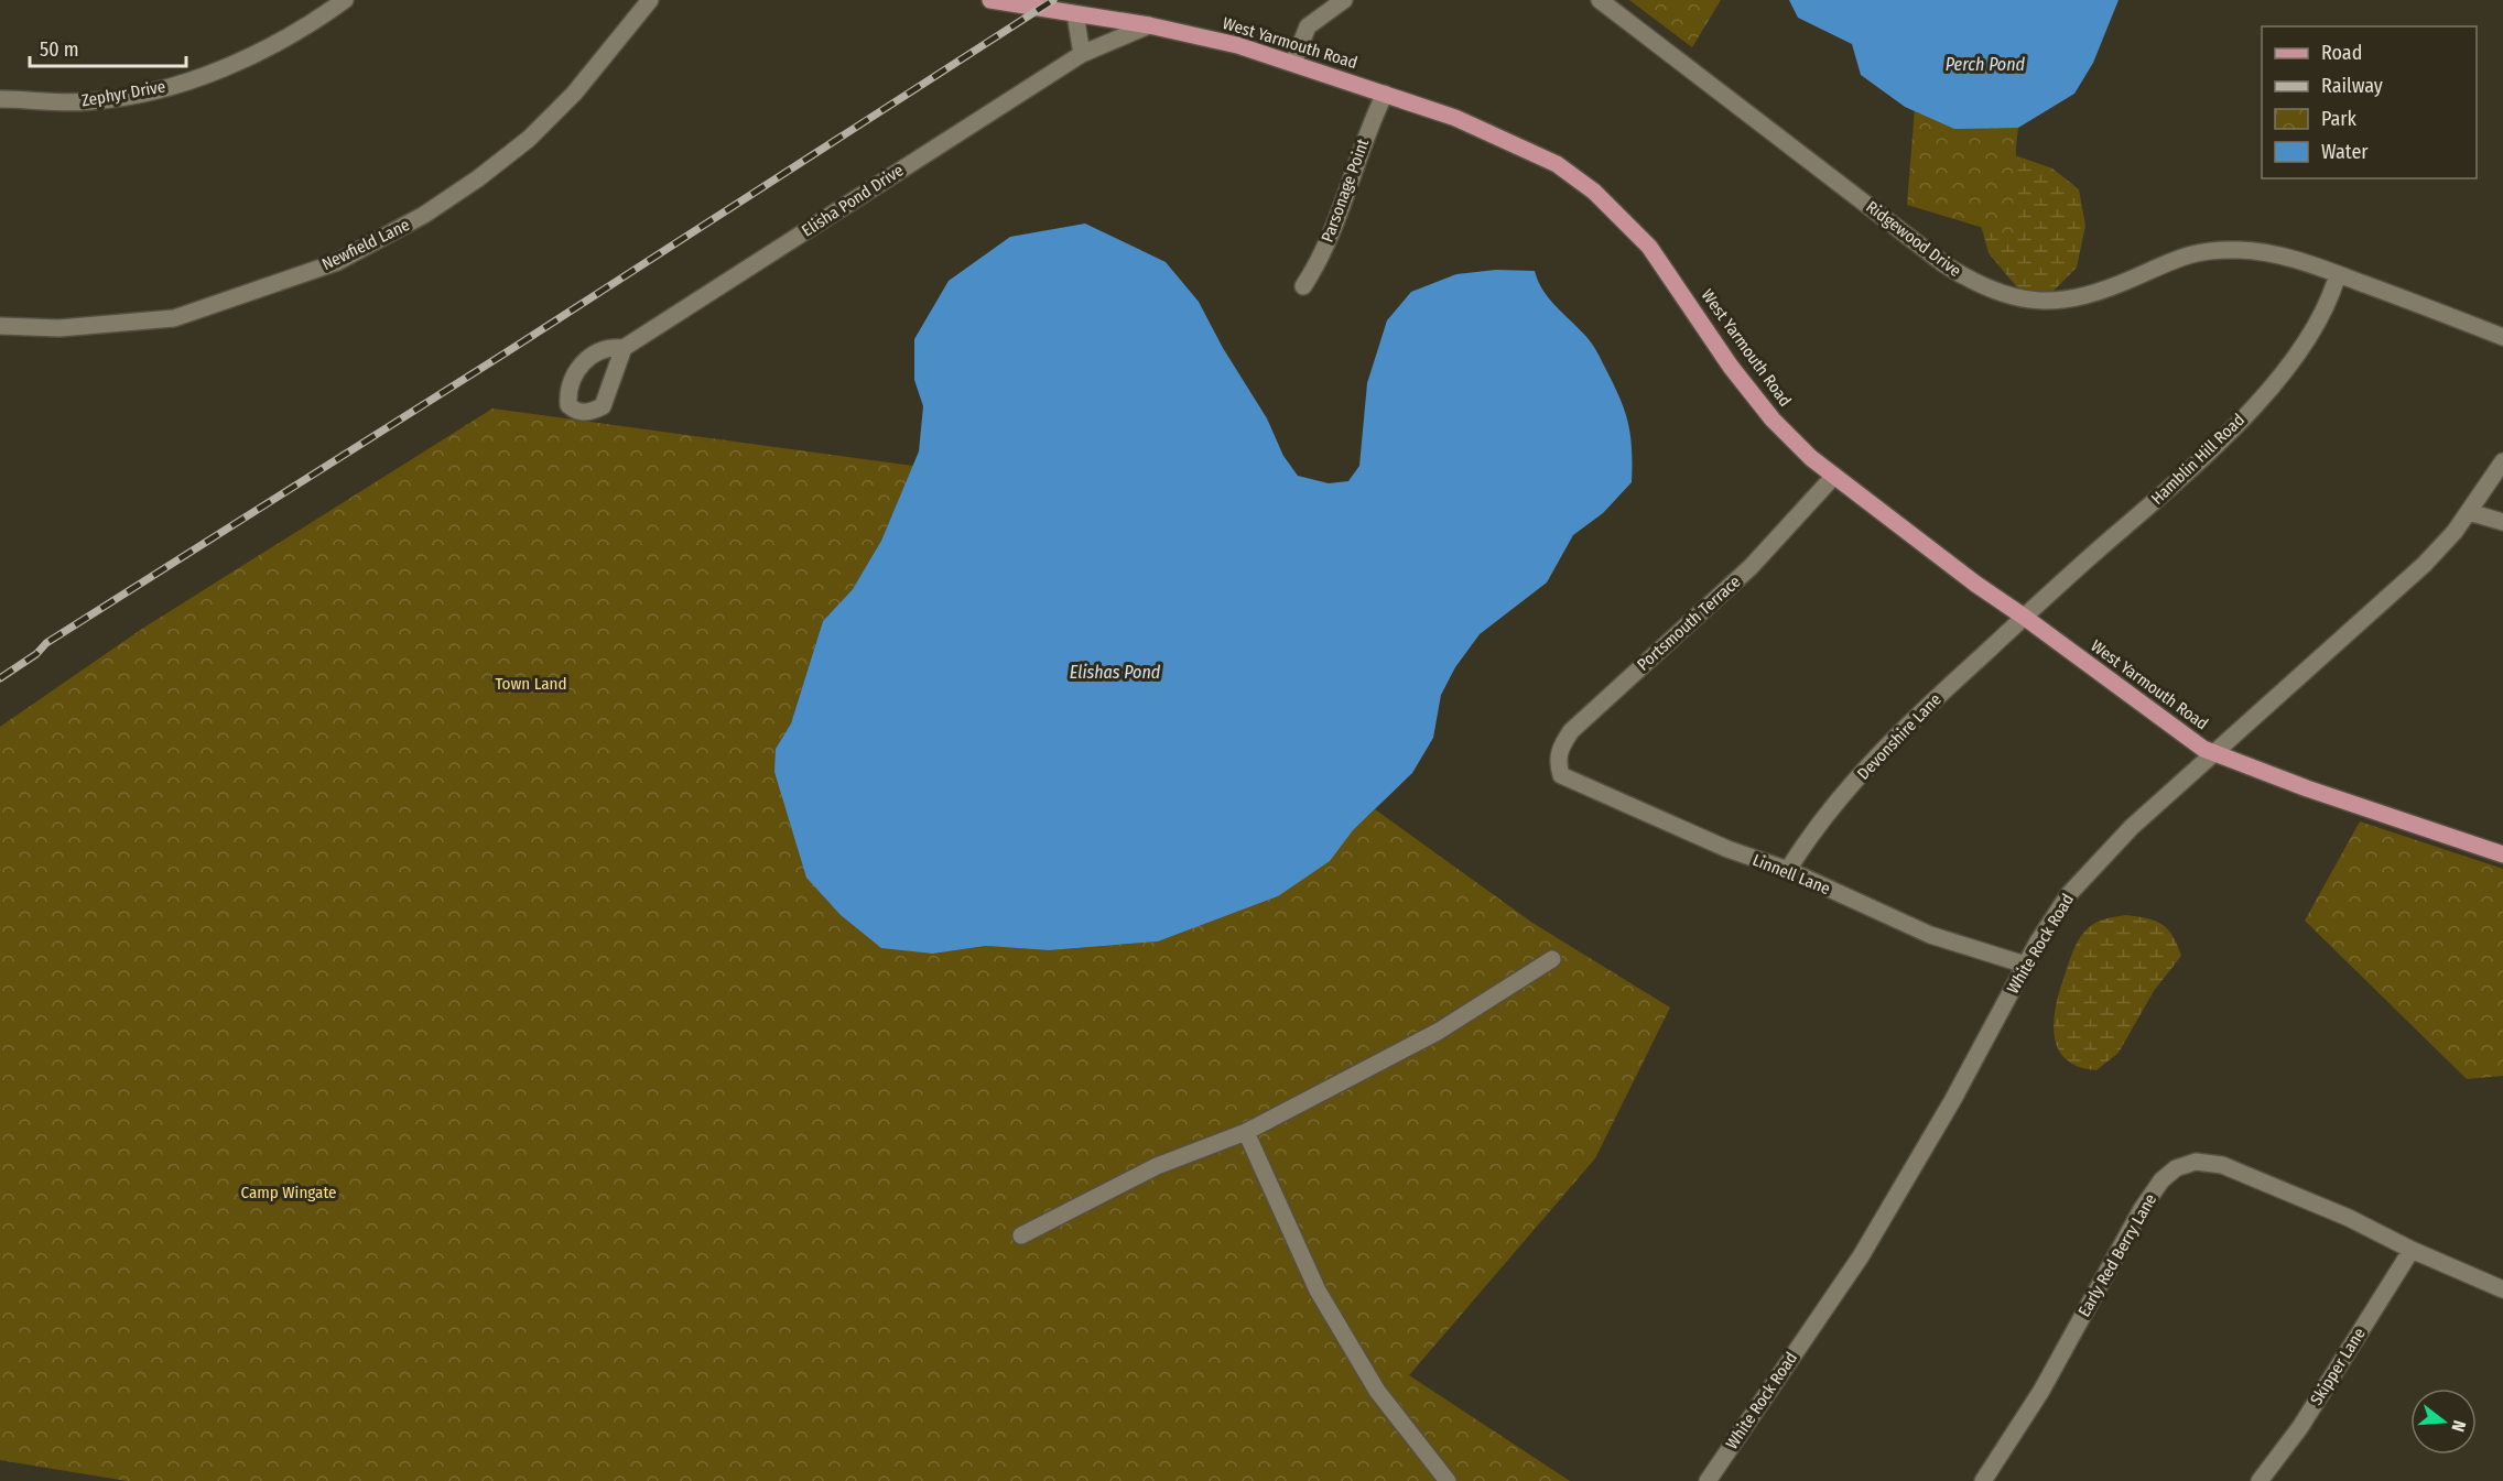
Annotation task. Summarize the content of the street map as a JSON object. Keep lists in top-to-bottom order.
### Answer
{
  "streets": {
    "main road": ["West Yarmouth Road"],
    "street": [
      "Zephyr Drive",
      "Parsonage Point",
      "Elisha Pond Drive",
      "Ridgewood Drive",
      "Newfield Lane",
      "Hamblin Hill Road",
      "Portsmouth Terrace",
      "Devonshire Lane",
      "Linnell Lane",
      "White Rock Road",
      "Early Red Berry Lane",
      "Skipper Lane"
    ]
  },
  "crossings": [
    ["West Yarmouth Road", "Parsonage Point"],
    ["West Yarmouth Road", "Elisha Pond Drive"],
    ["West Yarmouth Road", "Hamblin Hill Road"],
    ["West Yarmouth Road", "Portsmouth Terrace"],
    ["West Yarmouth Road", "Devonshire Lane"],
    ["West Yarmouth Road", "White Rock Road"],
    ["Ridgewood Drive", "Hamblin Hill Road"],
    ["Hamblin Hill Road", "Devonshire Lane"],
    ["Portsmouth Terrace", "Linnell Lane"],
    ["Devonshire Lane", "Linnell Lane"],
    ["Linnell Lane", "White Rock Road"],
    ["Early Red Berry Lane", "Skipper Lane"]
  ],
  "water": ["Perch Pond", "Elishas Pond"],
  "parks": ["Town Land", "Camp Wingate"],
  "legend": [
    "Road",
    "Railway",
    "Park",
    "Water"
  ],
  "scale_bar": "50 m",
  "north": "right"
}
